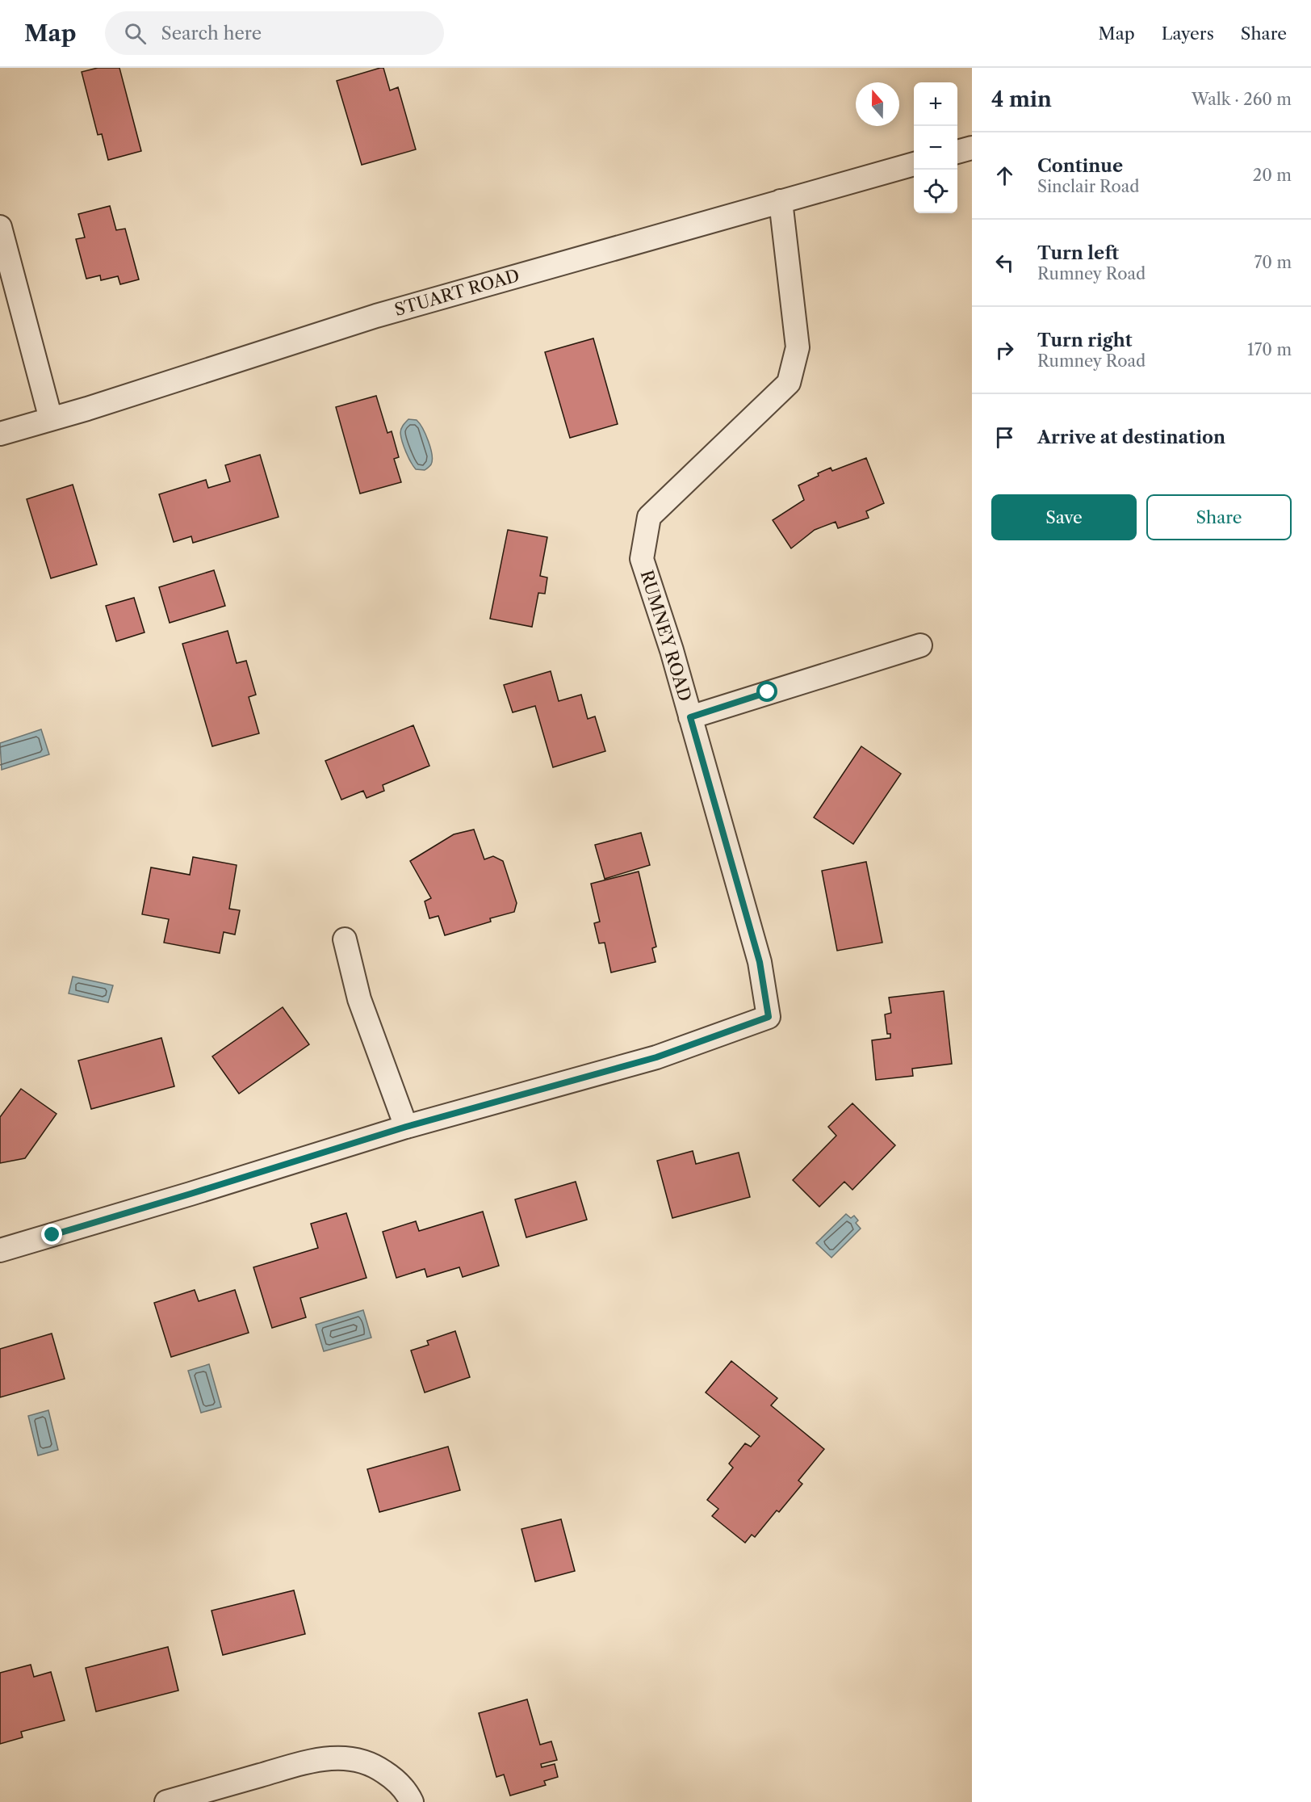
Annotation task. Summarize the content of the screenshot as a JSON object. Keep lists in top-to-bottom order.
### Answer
{
  "streets": {
    "street": ["STUART ROAD", "RUMNEY ROAD"]
  },
  "crossings": [
    ["STUART ROAD", "RUMNEY ROAD"]
  ],
  "north": "top",
  "page": {
    "header": "Map",
    "search": "Search here",
    "nav": ["Map", "Layers", "Share"],
    "heading": ["4 min", "Walk · 260 m"],
    "map_buttons": ["+", "−"],
    "list": [
      ["Continue", "Sinclair Road", "20 m"],
      ["Turn left", "Rumney Road", "70 m"],
      ["Turn right", "Rumney Road", "170 m"],
      "Arrive at destination"
    ],
    "buttons": ["Save", "Share"]
  }
}
